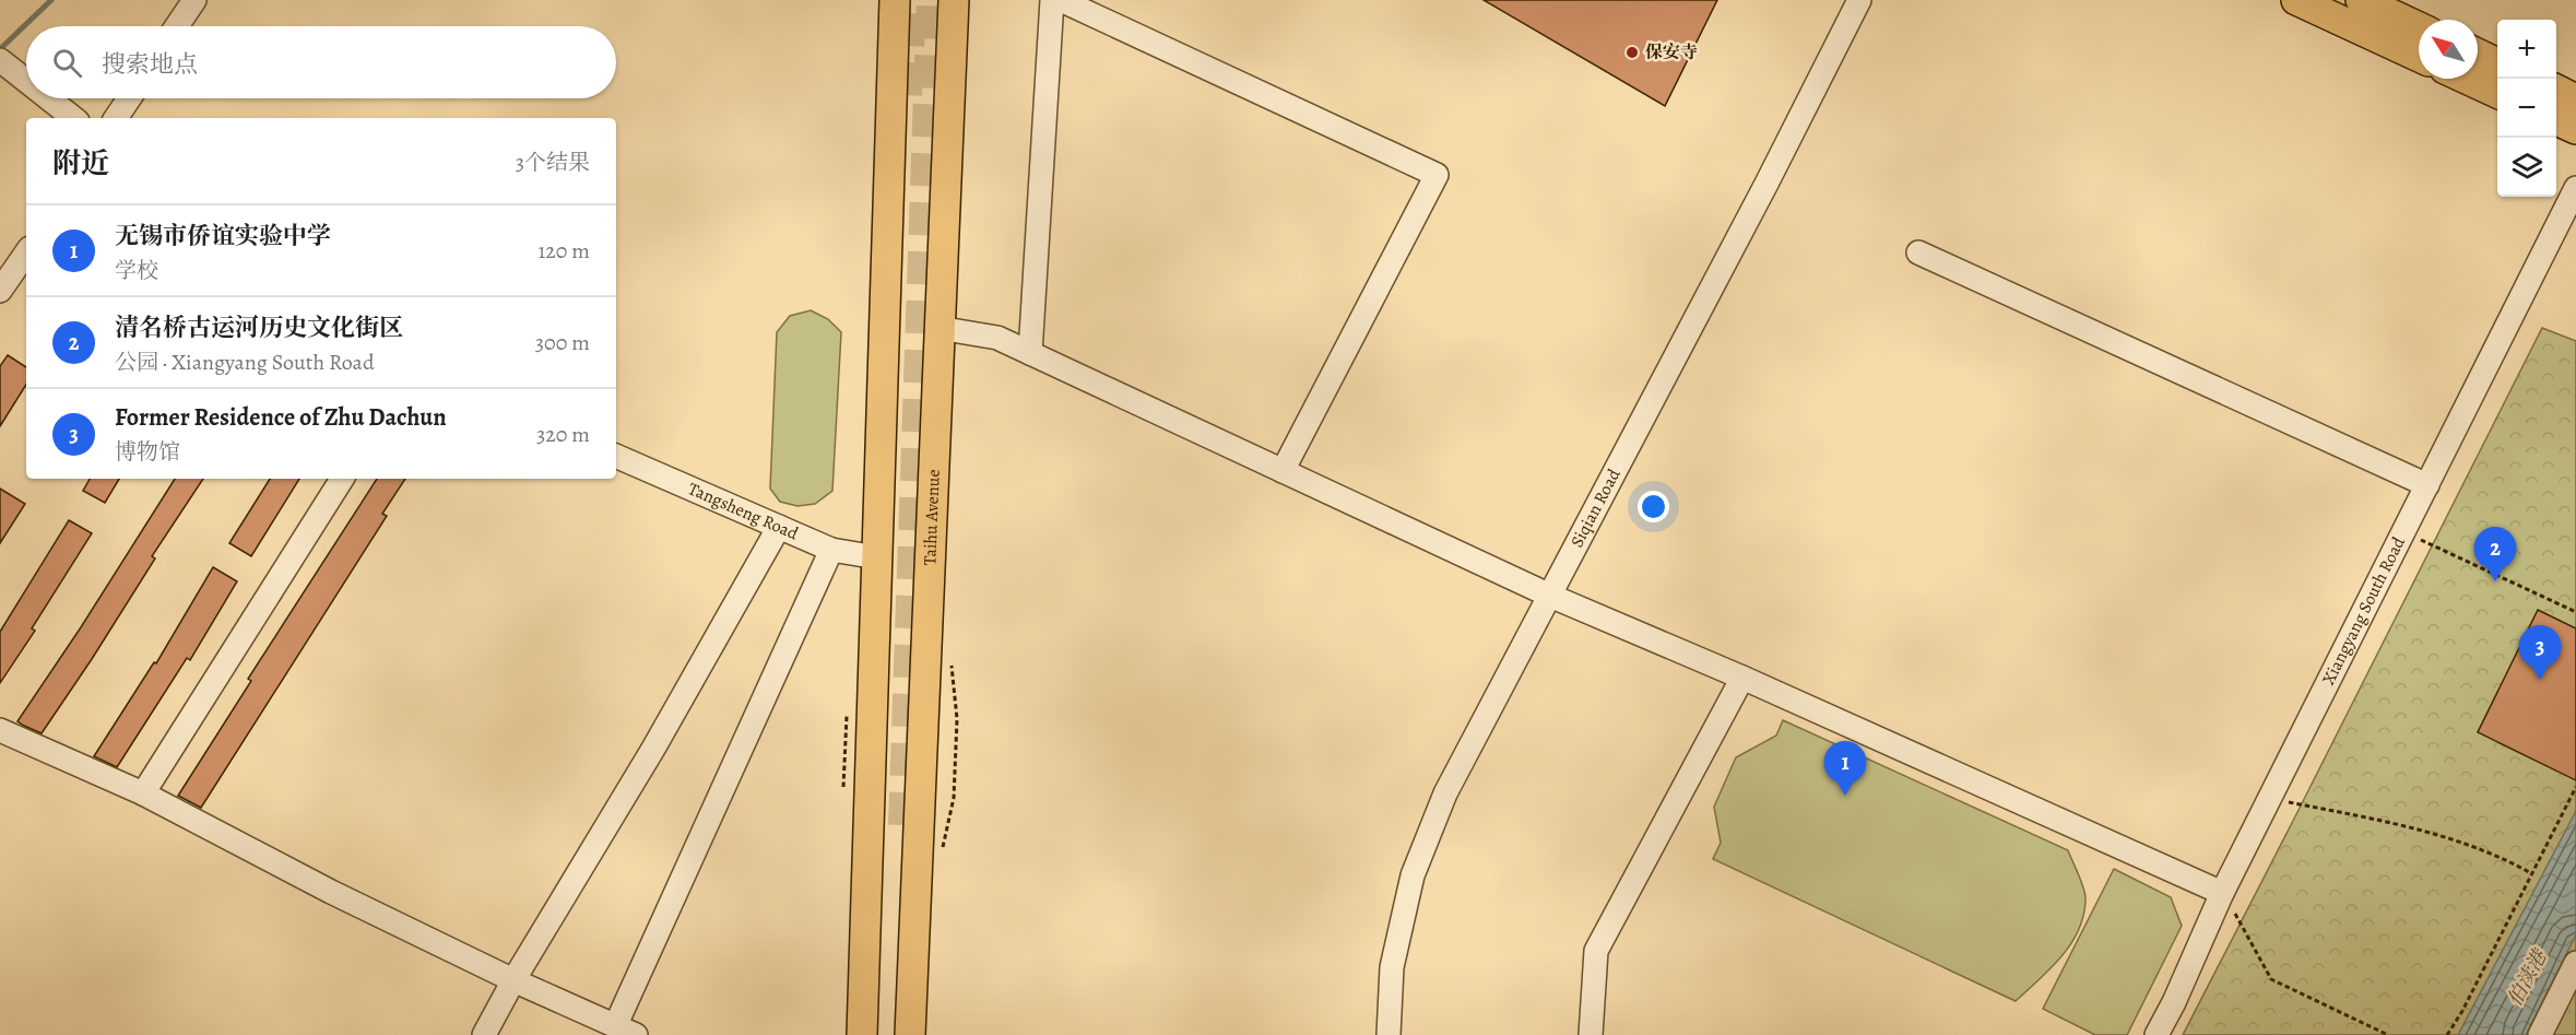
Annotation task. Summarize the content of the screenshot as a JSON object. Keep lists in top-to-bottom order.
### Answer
{
  "streets": {
    "main road": ["Taihu Avenue"],
    "street": ["Siqian Road", "Tangsheng Road", "Xiangyang South Road"]
  },
  "water": ["伯渎港"],
  "places": ["保安寺"],
  "north": "top left",
  "page": {
    "map_buttons": ["+", "−"],
    "search": "搜索地点",
    "heading": ["附近", "3个结果"],
    "list": [
      {
        "mark": "1",
        "name": "无锡市侨谊实验中学",
        "note": "学校",
        "value": "120 m"
      },
      {
        "mark": "2",
        "name": "清名桥古运河历史文化街区",
        "note": "公园 · Xiangyang South Road",
        "value": "300 m"
      },
      {
        "mark": "3",
        "name": "Former Residence of Zhu Dachun",
        "note": "博物馆",
        "value": "320 m"
      }
    ],
    "pins": ["2", "3", "1"]
  }
}
